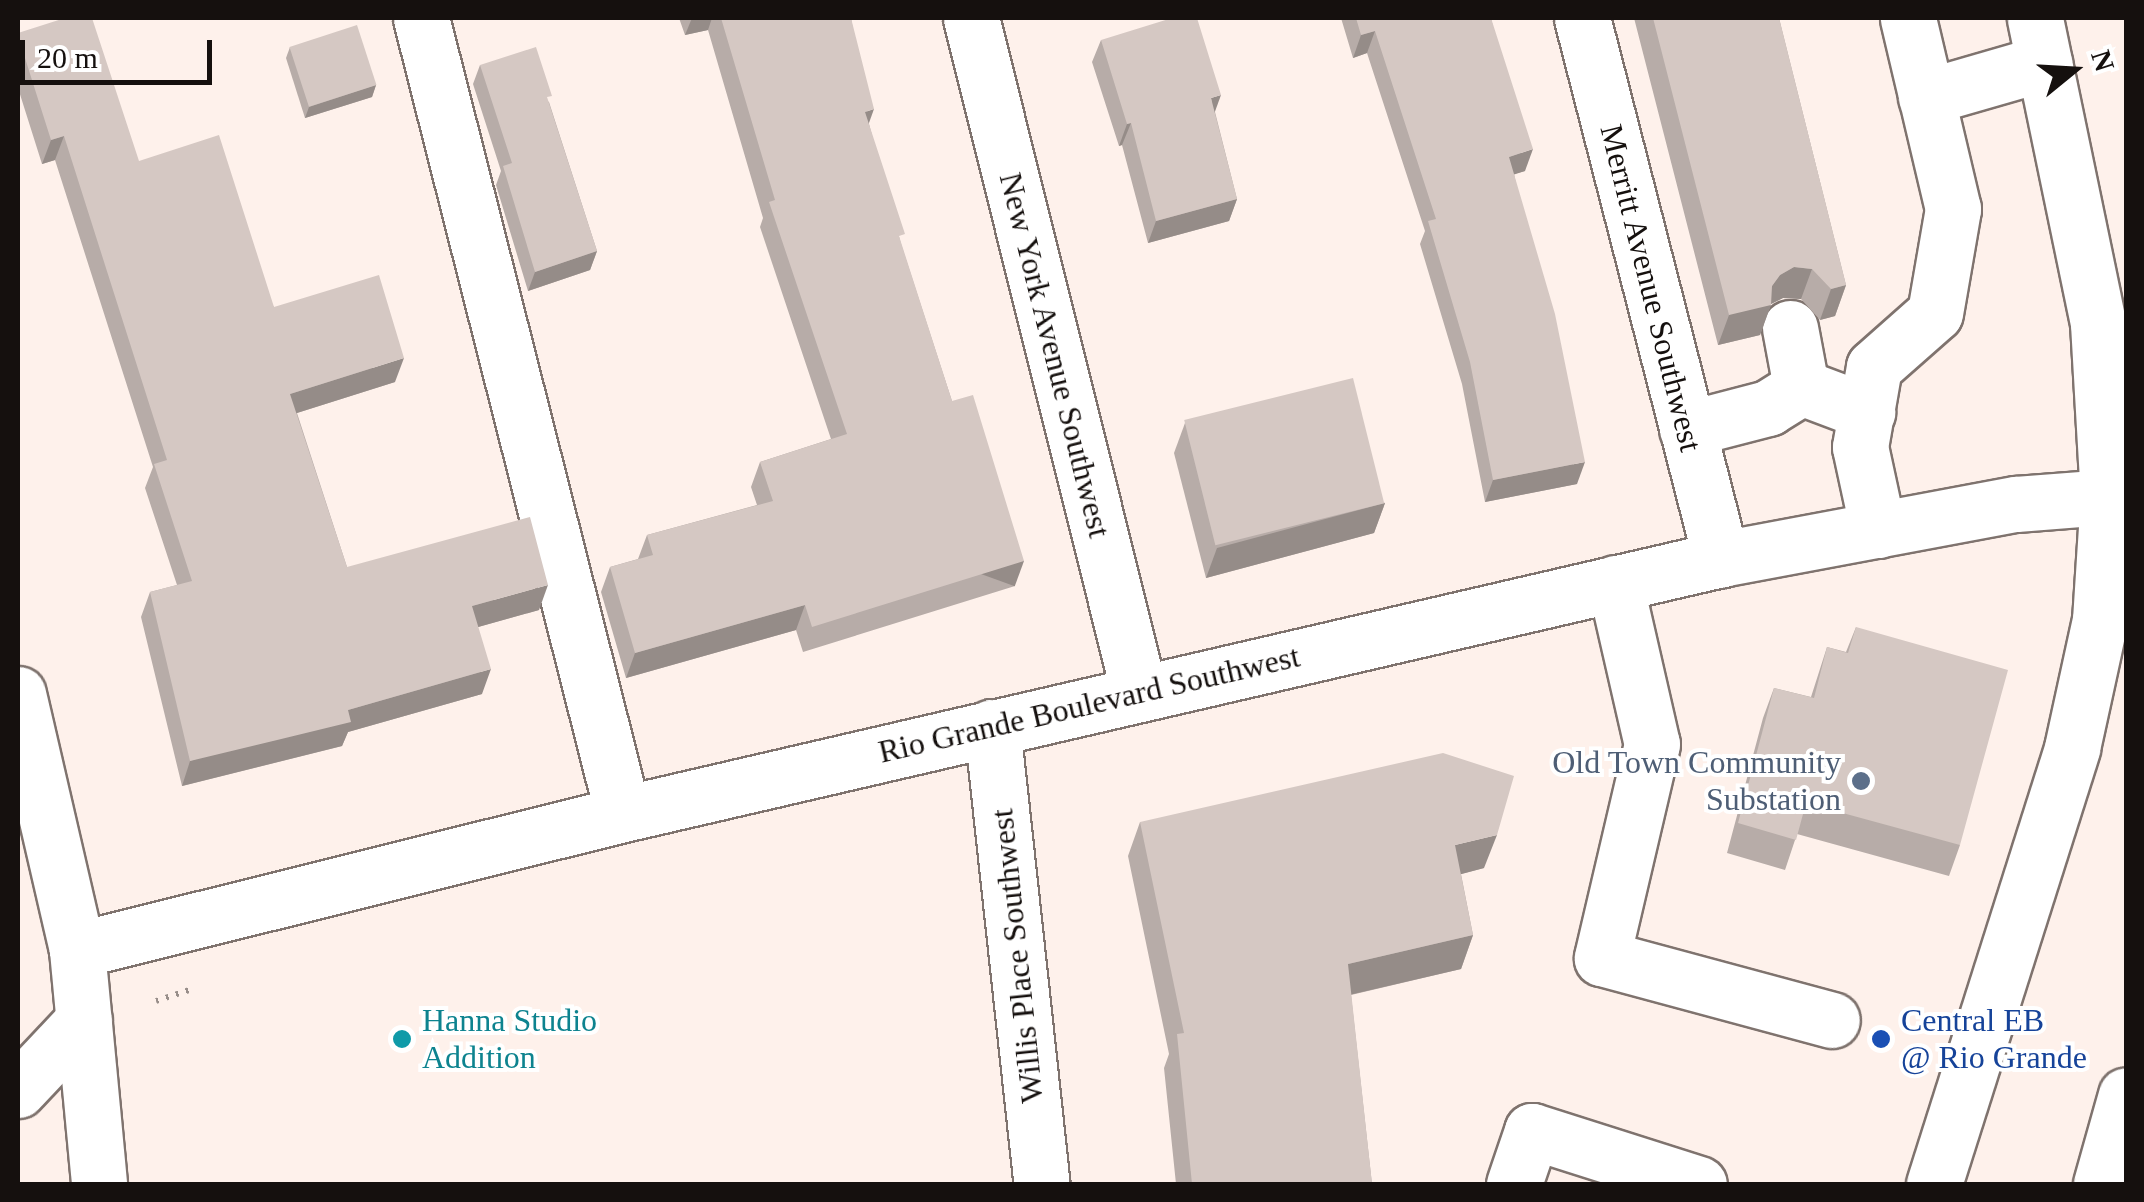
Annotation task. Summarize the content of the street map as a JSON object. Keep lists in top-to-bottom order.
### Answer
{
  "streets": {
    "street": [
      "Merritt Avenue Southwest",
      "New York Avenue Southwest",
      "Rio Grande Boulevard Southwest",
      "Willis Place Southwest"
    ]
  },
  "crossings": [
    ["Merritt Avenue Southwest", "Rio Grande Boulevard Southwest"],
    ["New York Avenue Southwest", "Rio Grande Boulevard Southwest"],
    ["Rio Grande Boulevard Southwest", "Willis Place Southwest"]
  ],
  "places": ["Old Town Community Substation", "Hanna Studio Addition", "Central EB @ Rio Grande"],
  "scale_bar": "20 m",
  "north": "right"
}
